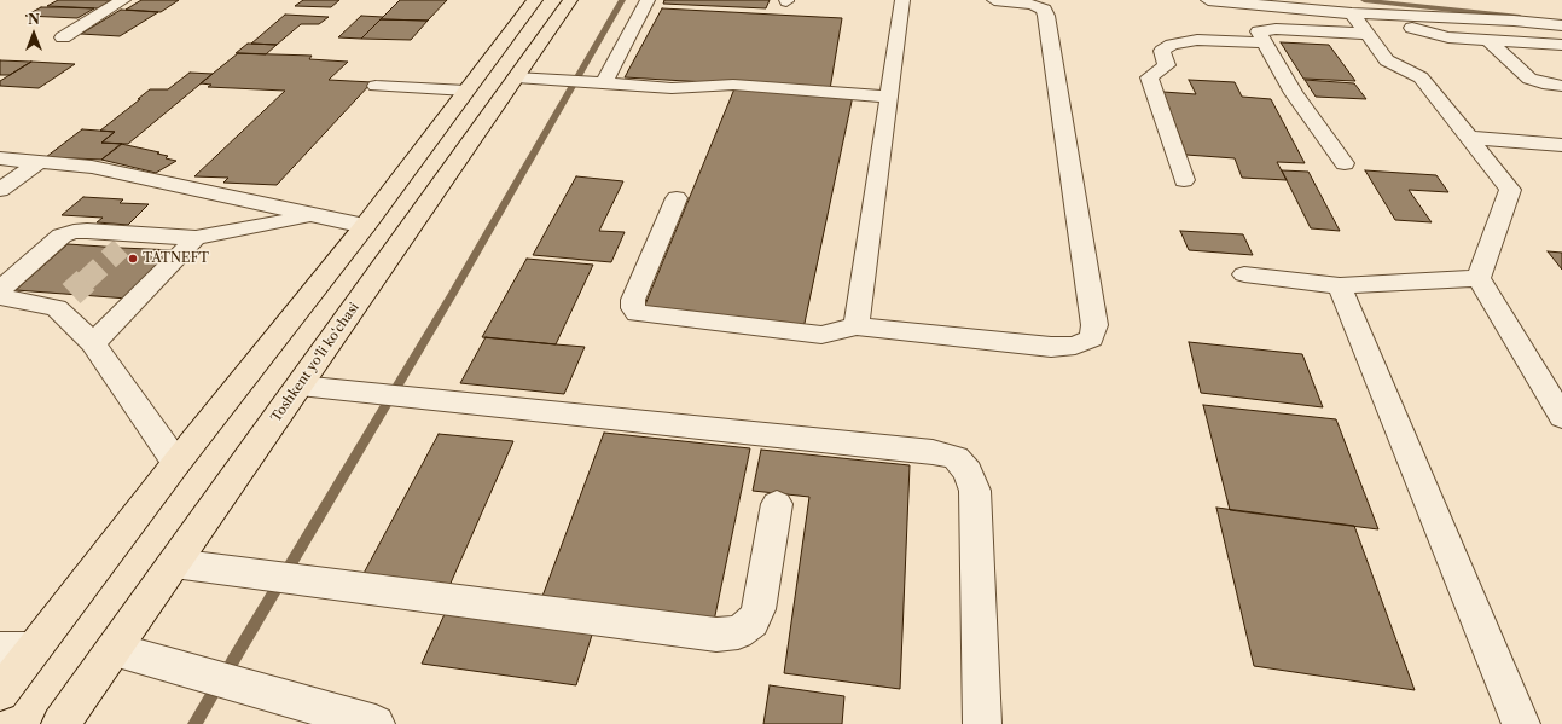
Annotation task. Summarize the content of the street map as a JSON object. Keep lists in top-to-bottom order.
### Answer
{
  "streets": {
    "highway": ["Toshkent yo‘li ko‘chasi"]
  },
  "places": ["TATNEFT"],
  "north": "top"
}
